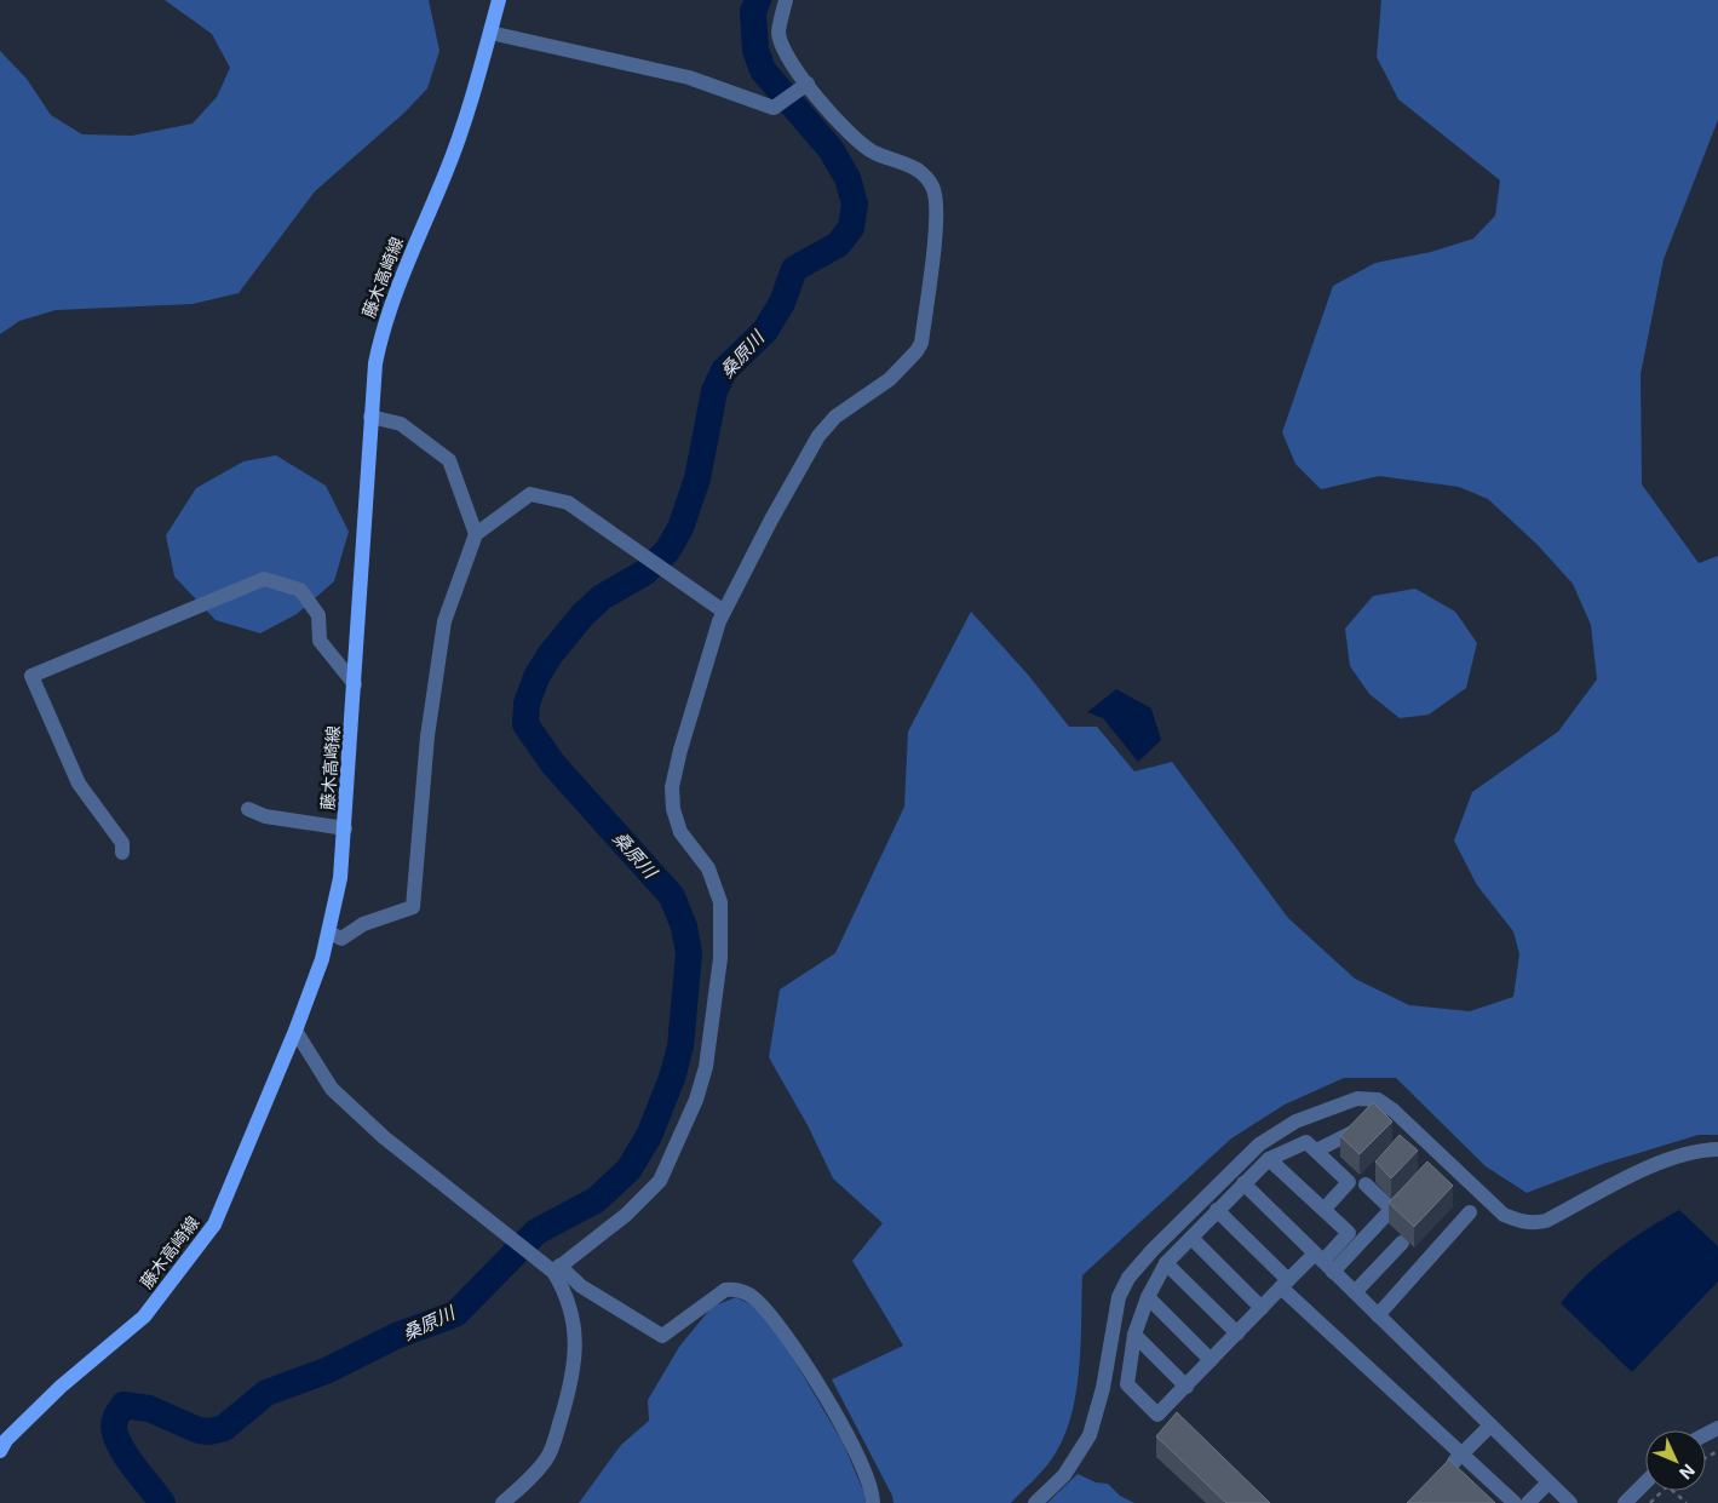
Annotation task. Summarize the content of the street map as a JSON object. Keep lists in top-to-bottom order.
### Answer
{
  "streets": {
    "main road": ["藤木高崎線"]
  },
  "water": ["桑原川"],
  "north": "bottom right"
}
